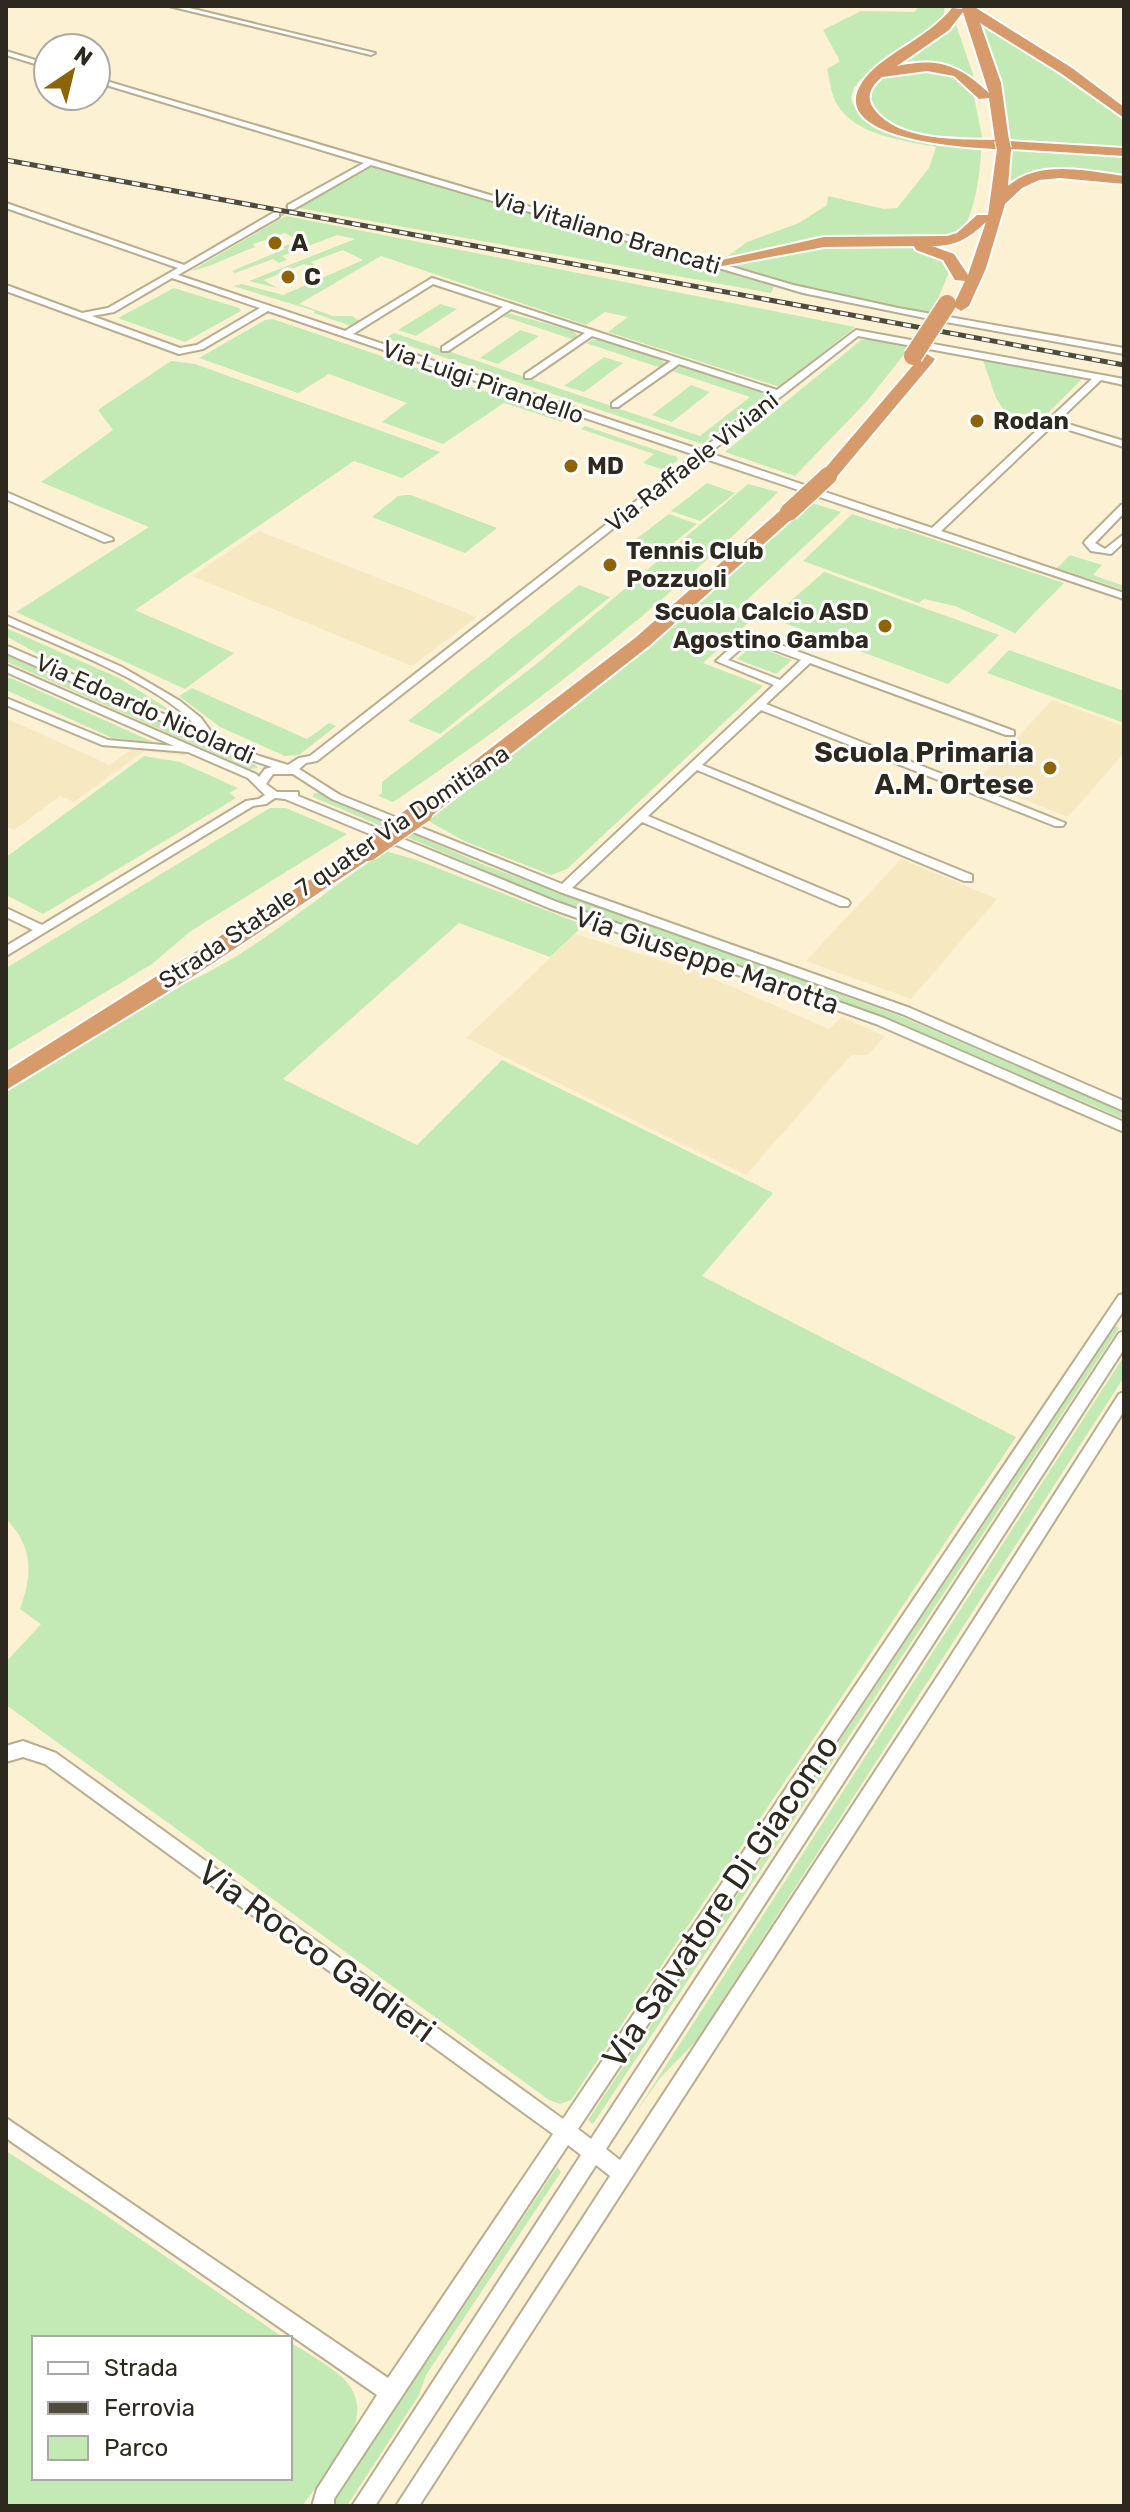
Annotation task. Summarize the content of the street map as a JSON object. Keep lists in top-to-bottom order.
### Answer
{
  "streets": {
    "highway": ["Strada Statale 7 quater Via Domitiana"],
    "street": [
      "Via Vitaliano Brancati",
      "Via Luigi Pirandello",
      "Via Raffaele Viviani",
      "Via Edoardo Nicolardi",
      "Via Giuseppe Marotta",
      "Via Salvatore Di Giacomo",
      "Via Rocco Galdieri"
    ]
  },
  "crossings": [
    ["Via Luigi Pirandello", "Via Raffaele Viviani"],
    ["Via Edoardo Nicolardi", "Via Giuseppe Marotta"],
    ["Via Salvatore Di Giacomo", "Via Rocco Galdieri"]
  ],
  "places": [
    "A",
    "C",
    "Rodan",
    "MD",
    "Tennis Club Pozzuoli",
    "Scuola Calcio ASD Agostino Gamba",
    "Scuola Primaria A.M. Ortese"
  ],
  "legend": ["Strada", "Ferrovia", "Parco"],
  "north": "top right"
}
